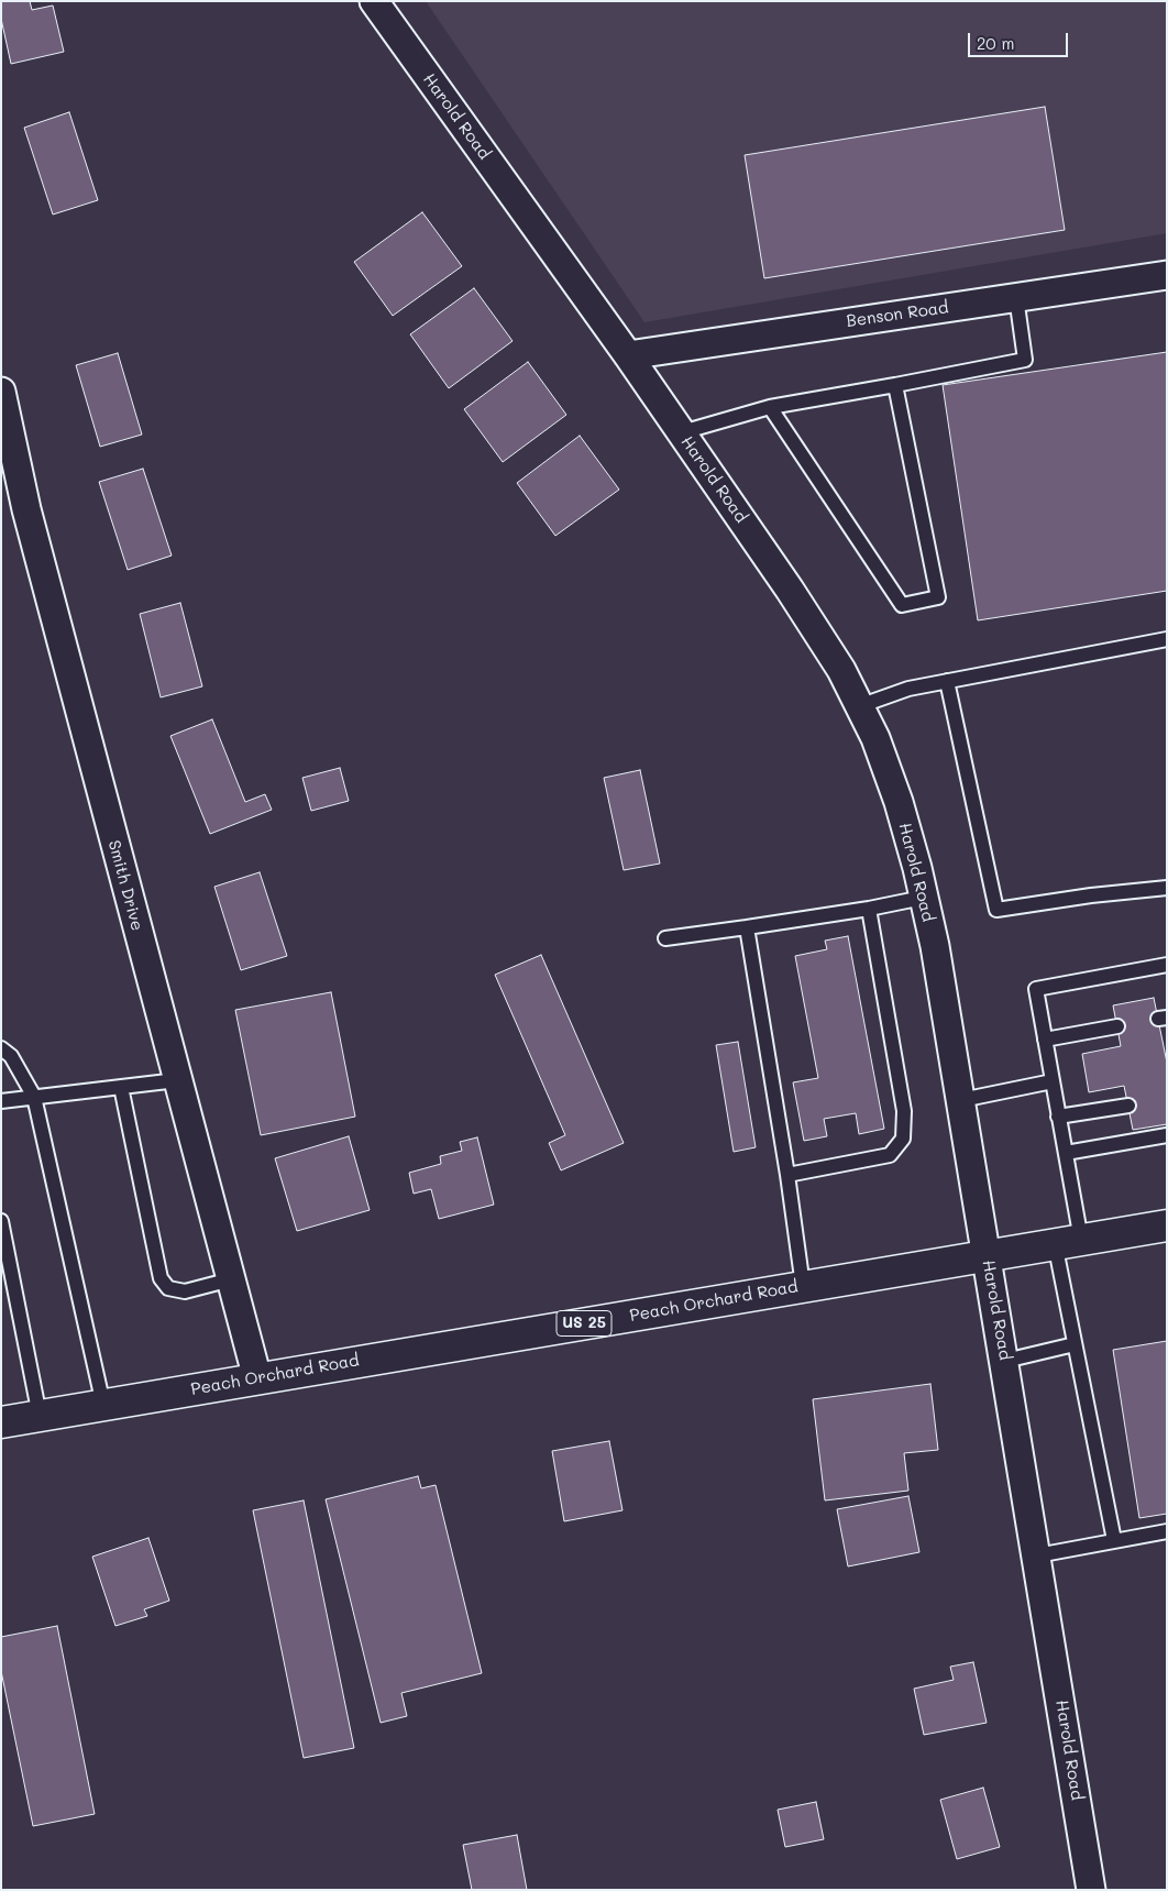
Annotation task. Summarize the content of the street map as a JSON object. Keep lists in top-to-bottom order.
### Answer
{
  "streets": {
    "main road": ["Peach Orchard Road", "US 25"],
    "street": ["Harold Road", "Benson Road", "Smith Drive"]
  },
  "crossings": [
    ["Harold Road", "Benson Road"],
    ["Harold Road", "Peach Orchard Road"],
    ["Smith Drive", "Peach Orchard Road"]
  ],
  "scale_bar": "20 m"
}
